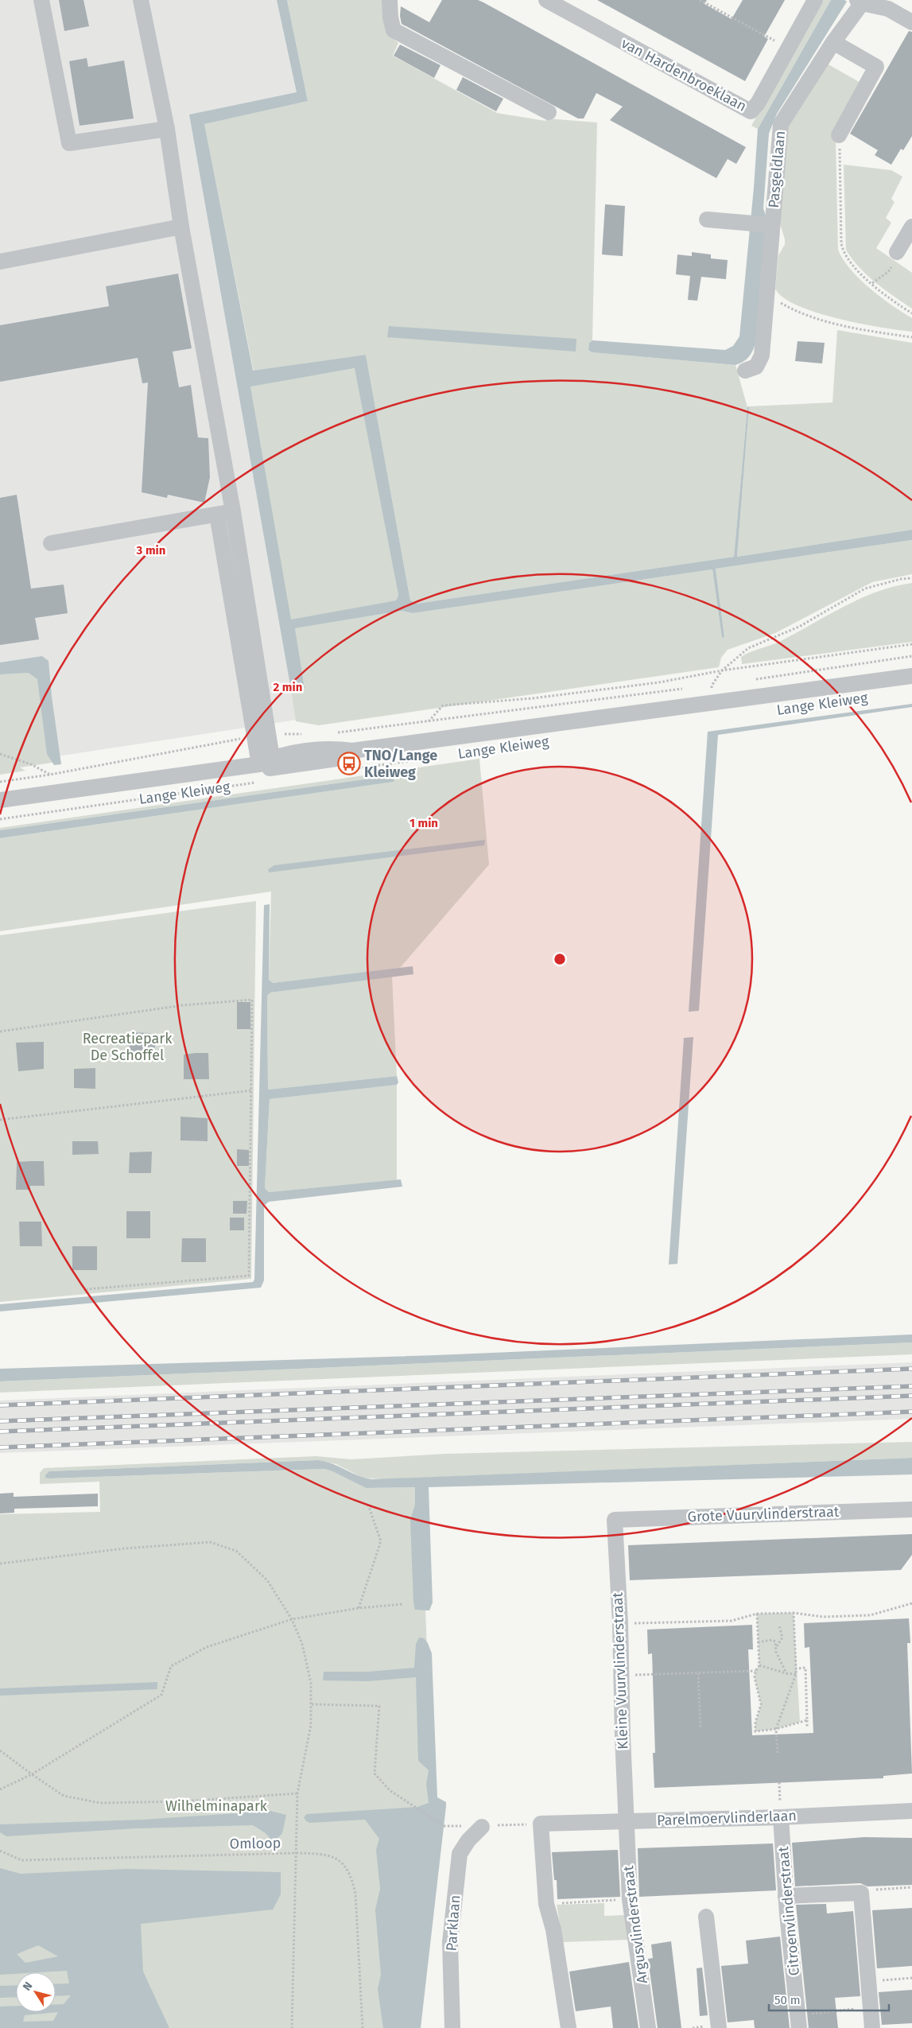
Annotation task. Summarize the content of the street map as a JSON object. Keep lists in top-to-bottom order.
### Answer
{
  "streets": {
    "street": [
      "van Hardenbroeklaan",
      "Pasgeldlaan",
      "Lange Kleiweg",
      "Grote Vuurvlinderstraat",
      "Kleine Vuurvlinderstraat",
      "Parelmoervlinderlaan",
      "Citroenvlinderstraat",
      "Parklaan",
      "Argusvlinderstraat"
    ],
    "path": ["Omloop"]
  },
  "crossings": [
    ["Grote Vuurvlinderstraat", "Kleine Vuurvlinderstraat"],
    ["Kleine Vuurvlinderstraat", "Parelmoervlinderlaan"],
    ["Kleine Vuurvlinderstraat", "Argusvlinderstraat"],
    ["Parelmoervlinderlaan", "Citroenvlinderstraat"],
    ["Parelmoervlinderlaan", "Argusvlinderstraat"]
  ],
  "parks": ["Recreatiepark De Schoffel", "Wilhelminapark"],
  "places": {
    "bus stop": ["TNO/Lange Kleiweg"]
  },
  "scale_bar": "50 m",
  "north": "top left",
  "rings": ["3 min", "2 min", "1 min"]
}
